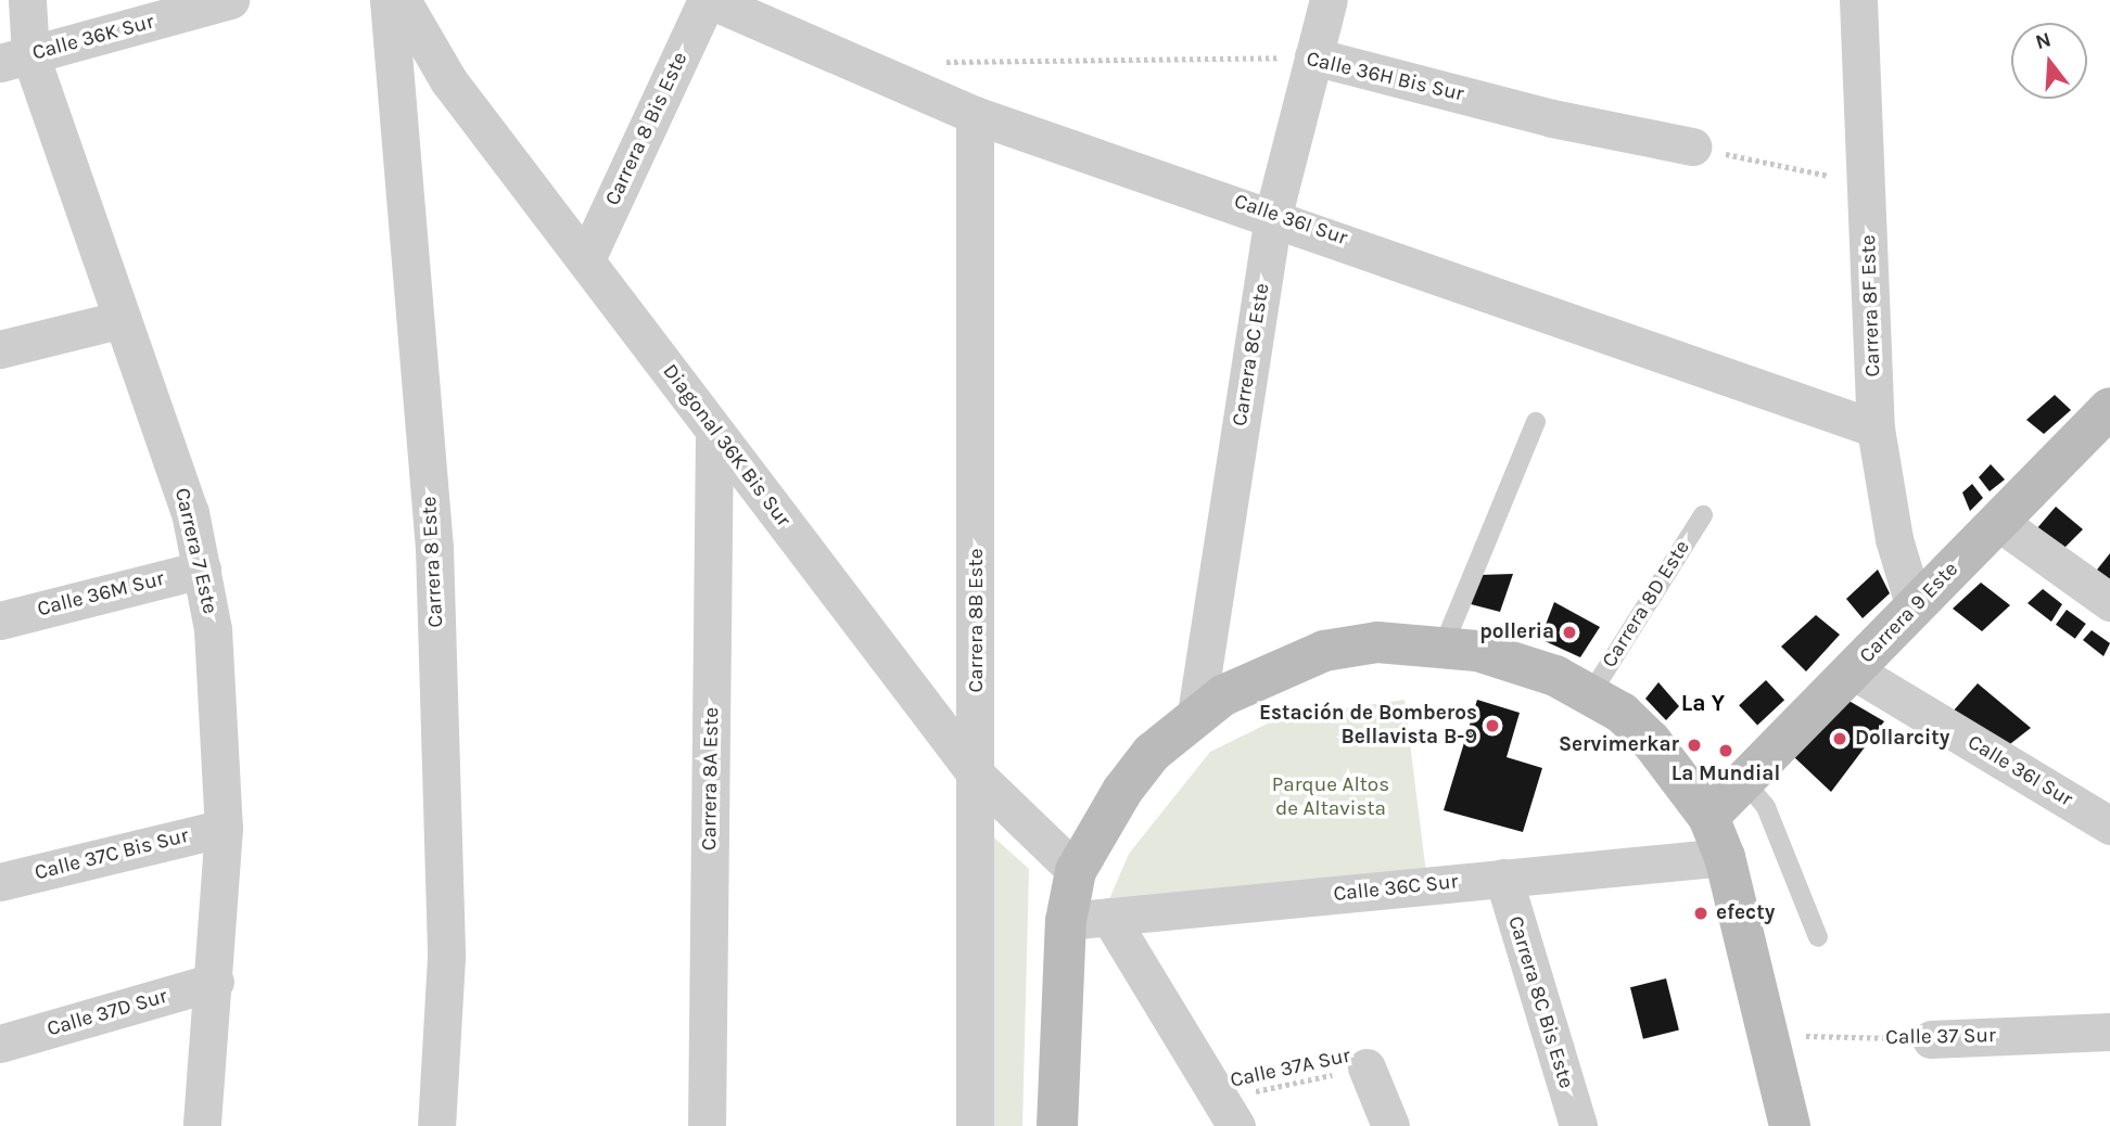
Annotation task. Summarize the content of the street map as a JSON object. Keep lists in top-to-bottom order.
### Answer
{
  "streets": {
    "main road": ["Carrera 9 Este"],
    "street": [
      "Calle 36K Sur",
      "Calle 36H Bis Sur",
      "Carrera 8 Bis Este",
      "Calle 36I Sur",
      "Carrera 8F Este",
      "Carrera 8C Este",
      "Diagonal 36K Bis Sur",
      "Carrera 7 Este",
      "Carrera 8 Este",
      "Calle 36M Sur",
      "Carrera 8B Este",
      "Carrera 8A Este",
      "Calle 37C Bis Sur",
      "Calle 36C Sur",
      "Carrera 8C Bis Este",
      "Calle 37D Sur",
      "Calle 37 Sur"
    ],
    "lane": ["Carrera 8D Este"],
    "path": ["Calle 37A Sur"]
  },
  "crossings": [
    ["Calle 36K Sur", "Carrera 7 Este"],
    ["Calle 36H Bis Sur", "Carrera 8C Este"],
    ["Carrera 8 Bis Este", "Calle 36I Sur"],
    ["Carrera 8 Bis Este", "Diagonal 36K Bis Sur"],
    ["Calle 36I Sur", "Carrera 8F Este"],
    ["Calle 36I Sur", "Carrera 8C Este"],
    ["Calle 36I Sur", "Carrera 9 Este"],
    ["Calle 36I Sur", "Carrera 8B Este"],
    ["Carrera 8F Este", "Carrera 9 Este"],
    ["Diagonal 36K Bis Sur", "Carrera 8B Este"],
    ["Diagonal 36K Bis Sur", "Carrera 8A Este"],
    ["Carrera 7 Este", "Calle 36M Sur"],
    ["Carrera 7 Este", "Calle 37C Bis Sur"],
    ["Carrera 7 Este", "Calle 37D Sur"],
    ["Calle 36C Sur", "Carrera 8C Bis Este"]
  ],
  "districts": ["La Y"],
  "parks": ["Parque Altos de Altavista"],
  "places": [
    "polleria",
    "Estación de Bomberos Bellavista B-9",
    "Dollarcity",
    "Servimerkar",
    "La Mundial",
    "efecty"
  ],
  "north": "top"
}
